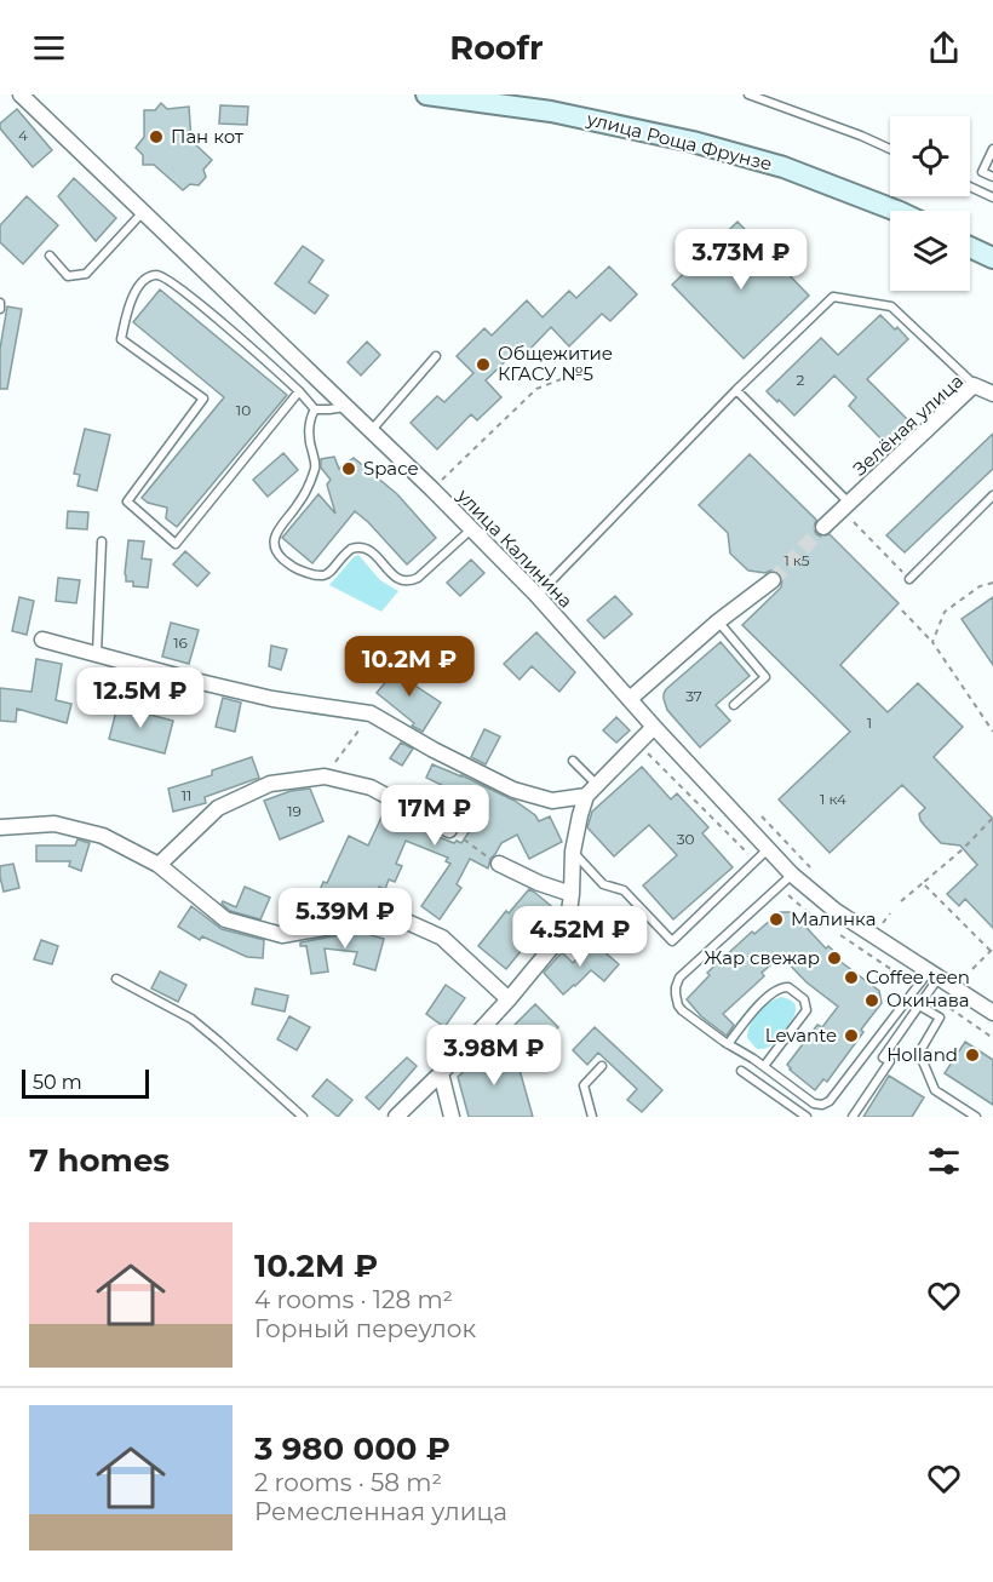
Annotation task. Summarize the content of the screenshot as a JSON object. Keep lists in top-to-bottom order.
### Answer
{
  "streets": {
    "main road": ["улица Роща Фрунзе"],
    "street": ["Зелёная улица", "улица Калинина"]
  },
  "places": [
    "Пан кот",
    "Общежитие КГАСУ №5",
    "Space",
    "Малинка",
    "Жар свежар",
    "Coffee teen",
    "Окинава",
    "Levante",
    "Holland"
  ],
  "house_numbers": [
    "4",
    "2",
    "10",
    "1 к5",
    "16",
    "37",
    "1",
    "11",
    "1 к4",
    "19",
    "30"
  ],
  "scale_bar": "50 m",
  "page": {
    "header": "Roofr",
    "price": [
      "3.73M ₽",
      "10.2M ₽",
      "12.5M ₽",
      "17M ₽",
      "5.39M ₽",
      "4.52M ₽",
      "3.98M ₽"
    ],
    "scale": "50 m",
    "heading": "7 homes",
    "list": [
      {
        "name": "10.2M ₽",
        "note": "4 rooms · 128 m² · Горный переулок"
      },
      {
        "name": "3 980 000 ₽",
        "note": "2 rooms · 58 m² · Ремесленная улица"
      }
    ]
  }
}
